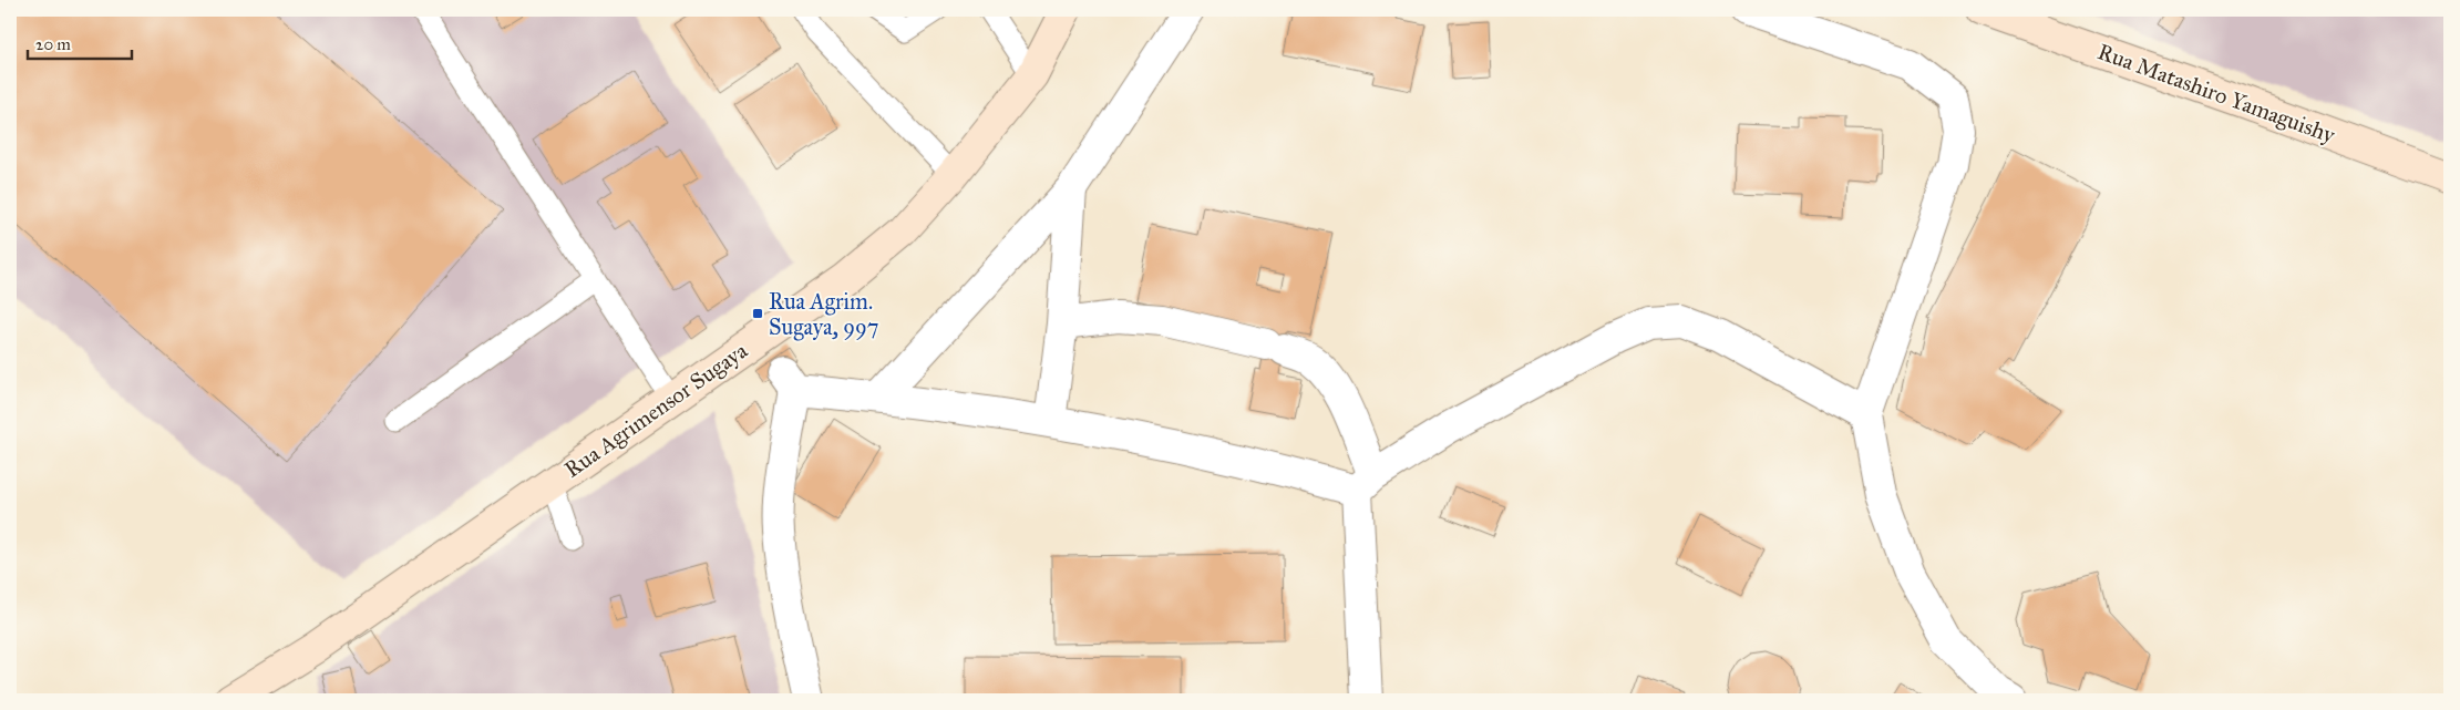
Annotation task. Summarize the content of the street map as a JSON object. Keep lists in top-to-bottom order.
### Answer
{
  "streets": {
    "main road": ["Rua Matashiro Yamaguishy", "Rua Agrimensor Sugaya"]
  },
  "places": {
    "transit": ["Rua Agrim. Sugaya, 997"]
  },
  "scale_bar": "20 m"
}
